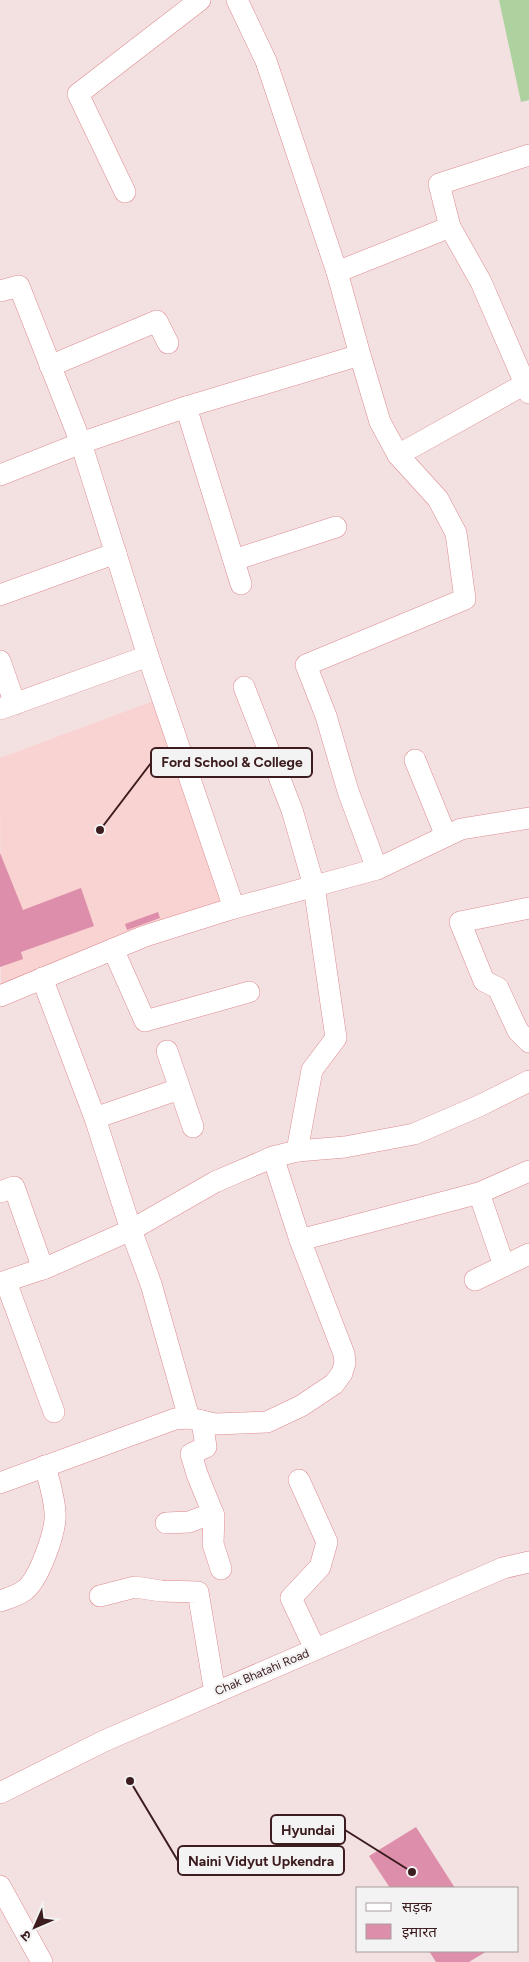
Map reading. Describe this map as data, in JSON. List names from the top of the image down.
{
  "streets": {
    "street": ["Chak Bhatahi Road"]
  },
  "places": ["Ford School & College", "Naini Vidyut Upkendra", "Hyundai"],
  "legend": ["सड़क", "इमारत"],
  "north": "bottom left"
}
